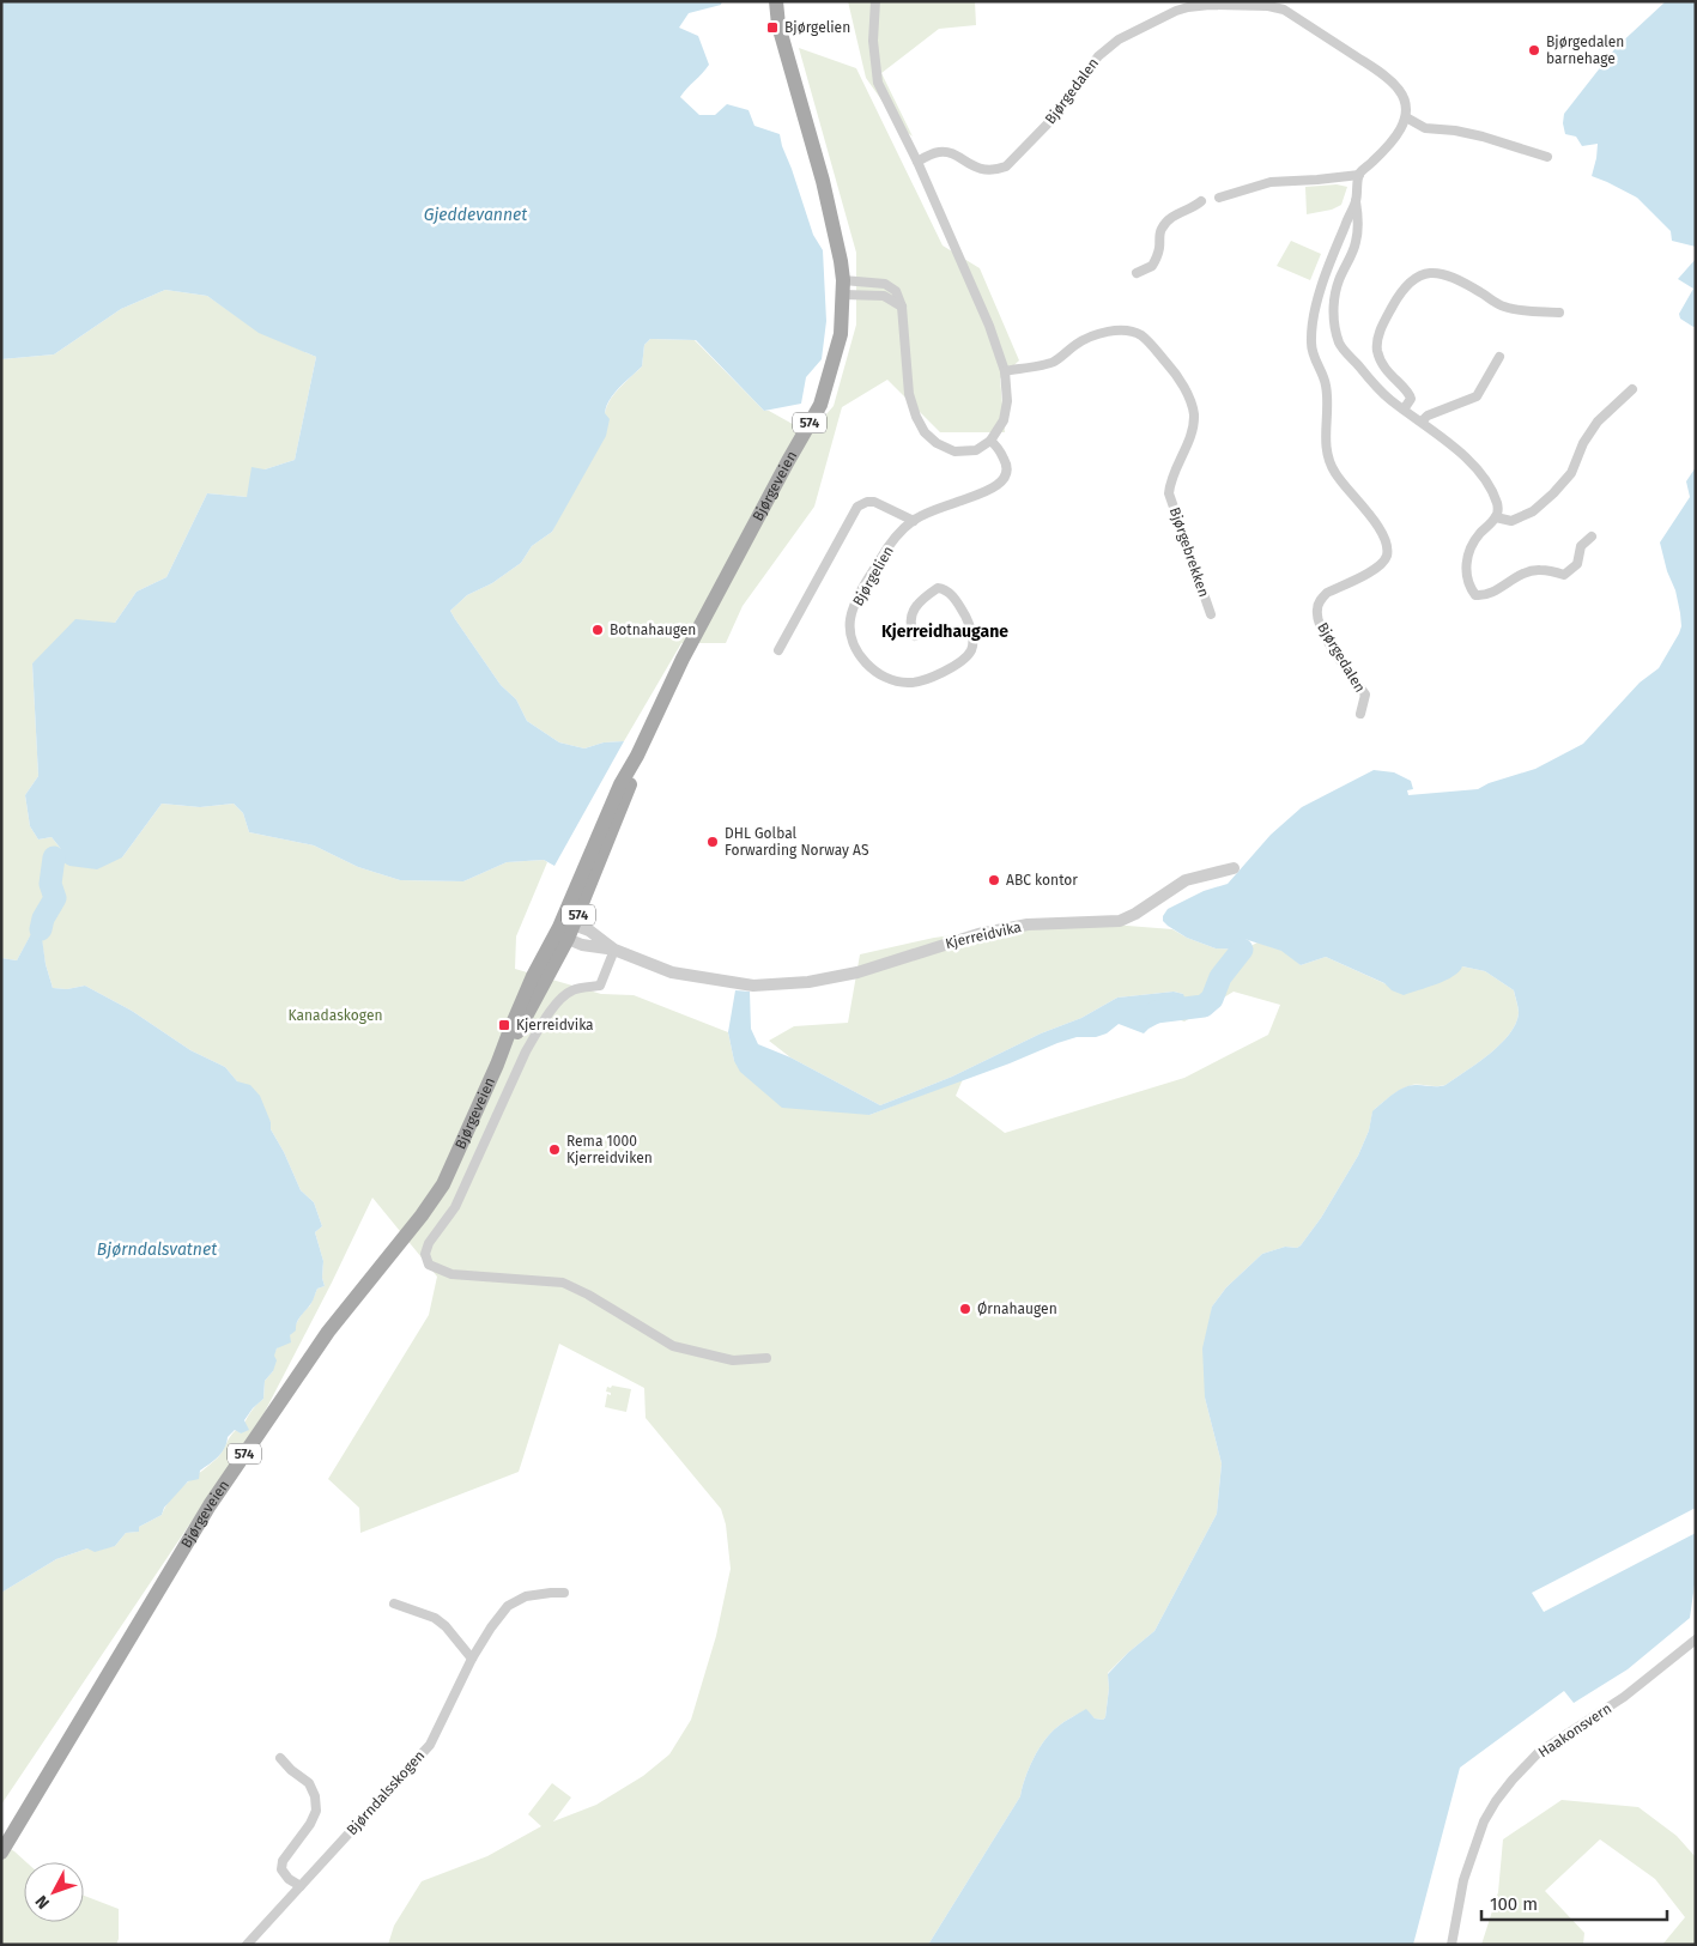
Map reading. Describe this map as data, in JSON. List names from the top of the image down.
{
  "streets": {
    "main road": ["574", "Bjørgeveien"],
    "street": [
      "Bjørgedalen",
      "Bjørgebrekken",
      "Bjørgelien",
      "Kjerreidvika",
      "Haakonsvern",
      "Bjørndalsskogen"
    ]
  },
  "crossings": [
    ["Bjørgeveien", "Kjerreidvika"]
  ],
  "districts": ["Kjerreidhaugane"],
  "water": ["Gjeddevannet", "Bjørndalsvatnet"],
  "parks": ["Kanadaskogen"],
  "places": {
    "transit": ["Bjørgelien", "Kjerreidvika"],
    "other": [
      "Bjørgedalen barnehage",
      "Botnahaugen",
      "DHL Golbal Forwarding Norway AS",
      "ABC kontor",
      "Rema 1000 Kjerreidviken",
      "Ørnahaugen"
    ]
  },
  "scale_bar": "100 m",
  "north": "bottom left"
}
